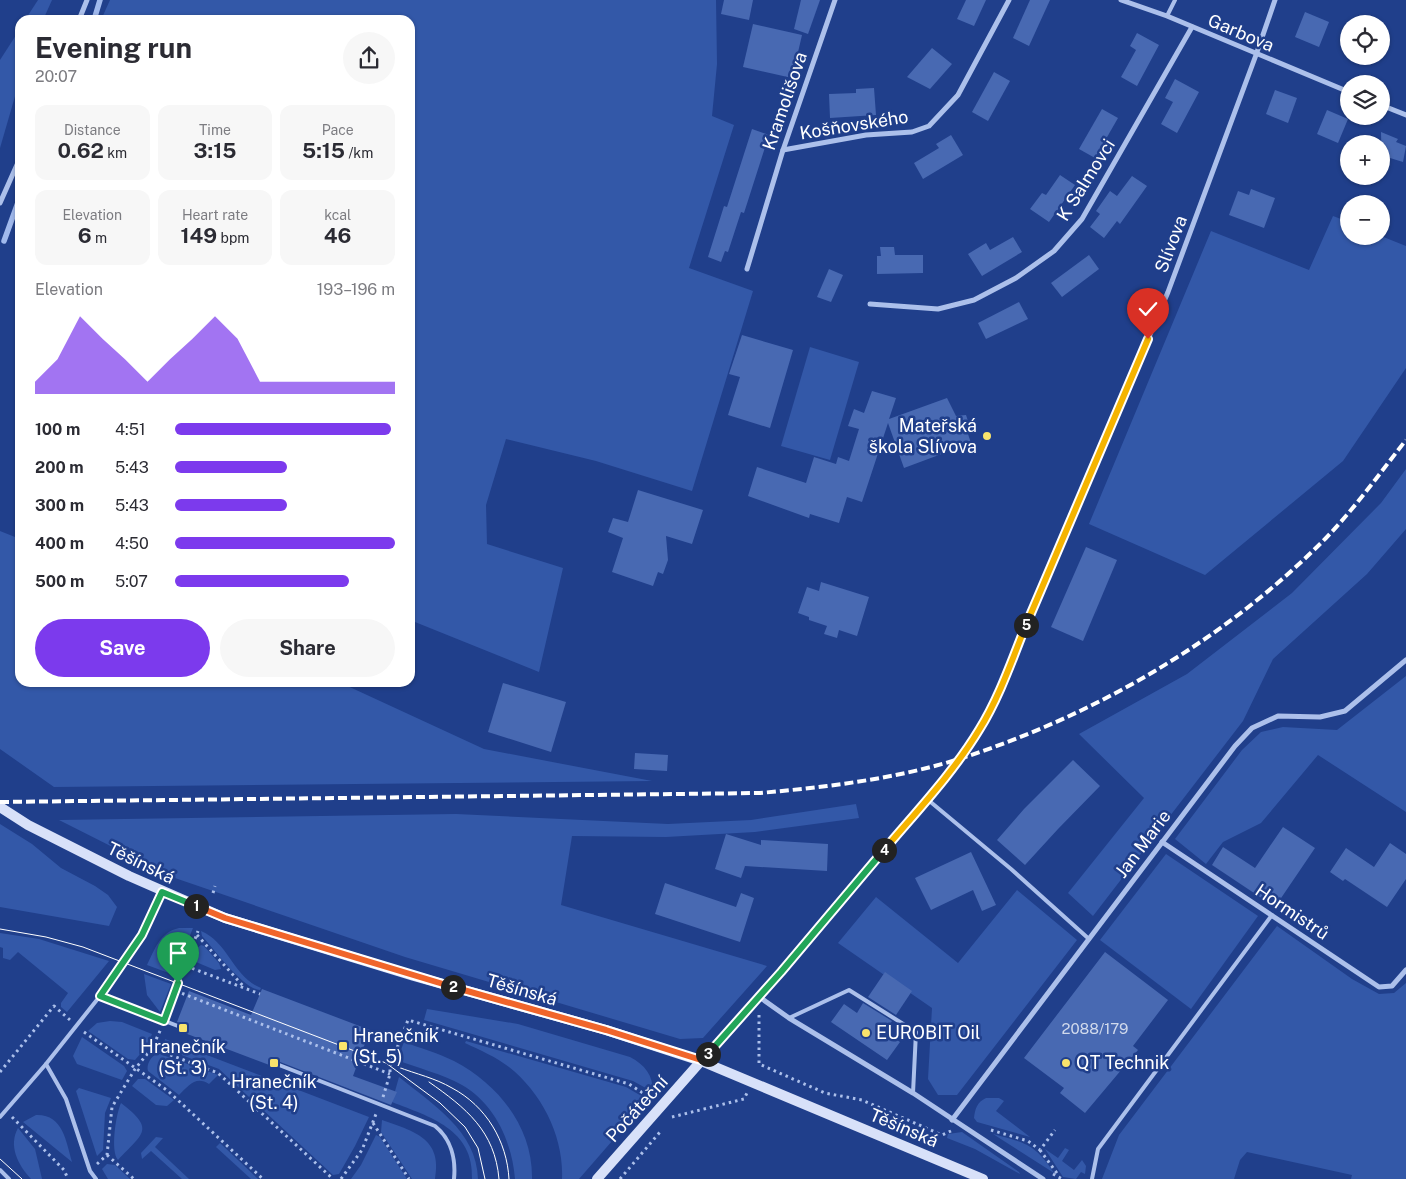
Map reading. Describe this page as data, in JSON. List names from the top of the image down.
{
  "streets": {
    "main road": ["Těšínská", "Počáteční"],
    "street": [
      "Garbova",
      "Kramolišova",
      "Košňovského",
      "K Salmovci",
      "Slívova",
      "Jan Marie",
      "Hormistrů"
    ]
  },
  "crossings": [
    ["Garbova", "K Salmovci"],
    ["Garbova", "Slívova"],
    ["Kramolišova", "Košňovského"],
    ["Slívova", "Těšínská"],
    ["Slívova", "Počáteční"],
    ["Jan Marie", "Hormistrů"],
    ["Těšínská", "Počáteční"]
  ],
  "places": {
    "other": ["Mateřská škola Slívova", "EUROBIT Oil", "QT Technik"],
    "transit": ["Hranečník (St. 3)", "Hranečník (St. 5)", "Hranečník (St. 4)"]
  },
  "house_numbers": ["2088/179"],
  "page": {
    "map_buttons": ["+", "−"],
    "heading": ["Evening run", "20:07"],
    "stats": [
      ["Distance", "0.62 km"],
      ["Time", "3:15"],
      ["Pace", "5:15 /km"],
      ["Elevation", "6 m"],
      ["Heart rate", "149 bpm"],
      ["kcal", "46"]
    ],
    "chart": ["Elevation", "193–196 m"],
    "list": [
      {
        "name": "100 m",
        "note": "4:51"
      },
      {
        "name": "200 m",
        "note": "5:43"
      },
      {
        "name": "300 m",
        "note": "5:43"
      },
      {
        "name": "400 m",
        "note": "4:50"
      },
      {
        "name": "500 m",
        "note": "5:07"
      }
    ],
    "buttons": ["Save", "Share"],
    "pins": [
      "5",
      "4",
      "1",
      "2",
      "3"
    ]
  }
}
